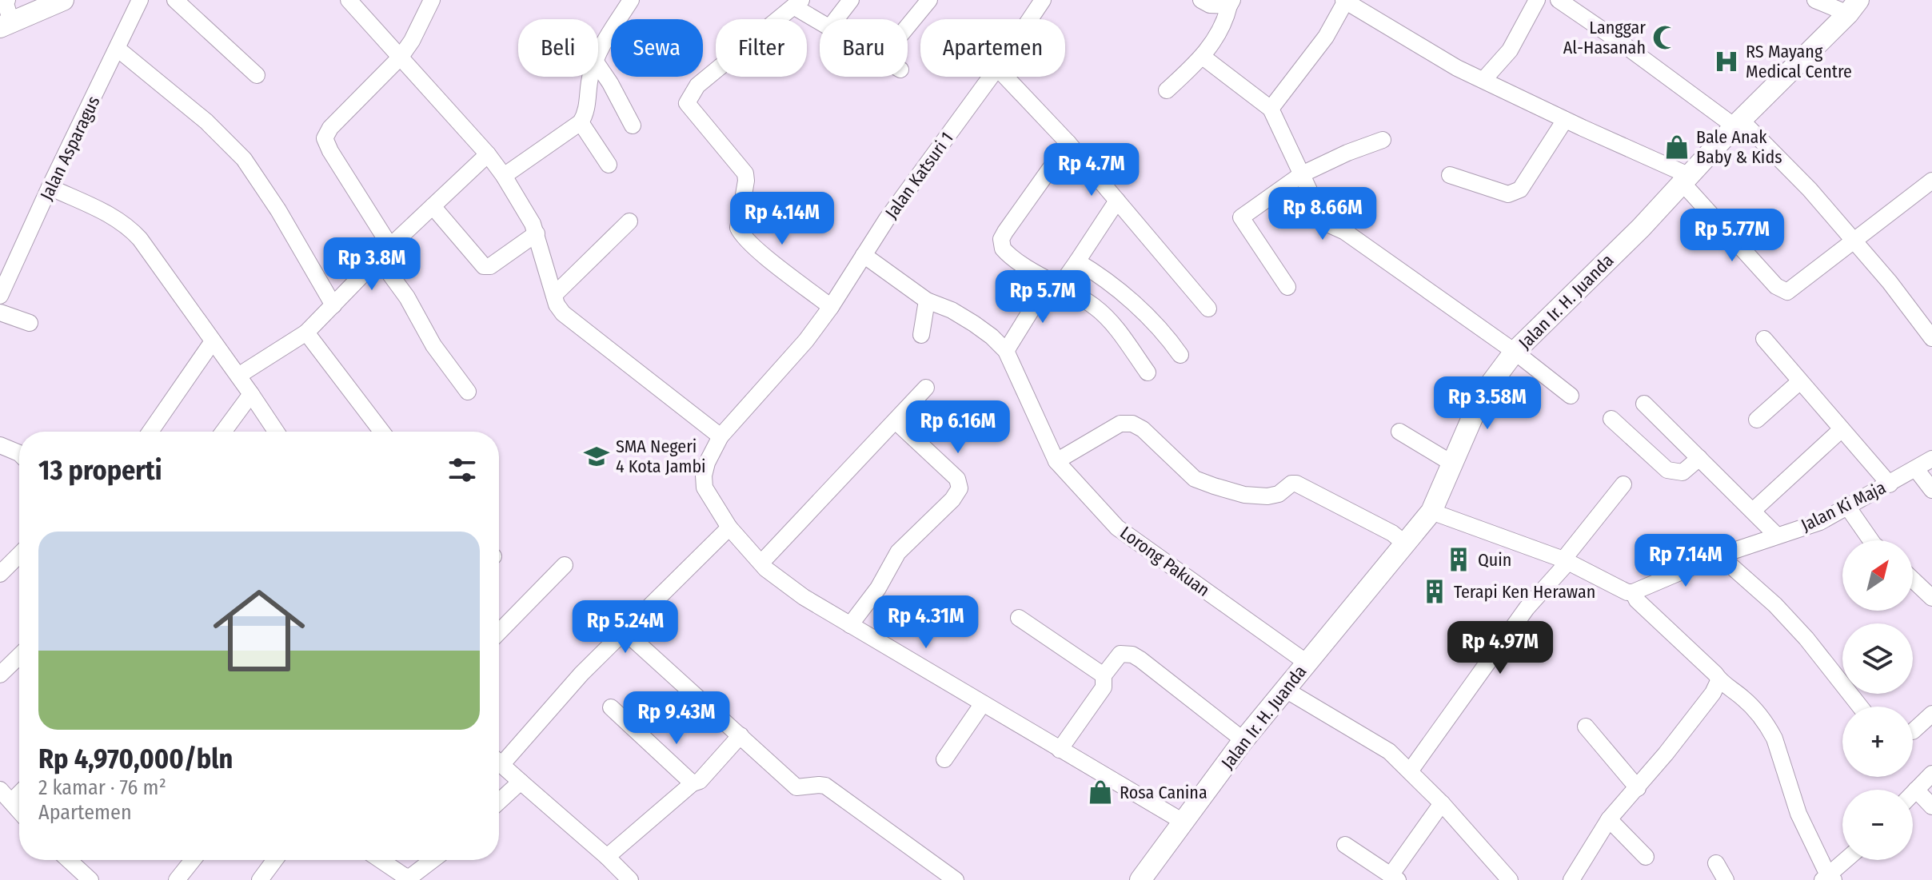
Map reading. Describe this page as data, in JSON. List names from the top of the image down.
{
  "streets": {
    "main road": ["Jalan Ir. H. Juanda"],
    "street": [
      "Jalan Asparagus",
      "Jalan Katsuri 1",
      "Jalan Ki Maja",
      "Lorong Pakuan"
    ]
  },
  "crossings": [
    ["Jalan Katsuri 1", "Lorong Pakuan"],
    ["Jalan Ir. H. Juanda", "Lorong Pakuan"]
  ],
  "places": {
    "mosque": ["Langgar Al-Hasanah"],
    "hospital": ["RS Mayang Medical Centre"],
    "shop": ["Bale Anak Baby & Kids", "Rosa Canina"],
    "school or university": ["SMA Negeri 4 Kota Jambi"],
    "building": ["Quin", "Terapi Ken Herawan"]
  },
  "north": "top right",
  "page": {
    "chip": [
      "Beli",
      "Sewa",
      "Filter",
      "Baru",
      "Apartemen"
    ],
    "price": [
      "Rp 4.7M",
      "Rp 8.66M",
      "Rp 4.14M",
      "Rp 5.77M",
      "Rp 3.8M",
      "Rp 5.7M",
      "Rp 3.58M",
      "Rp 6.16M",
      "Rp 7.14M",
      "Rp 4.31M",
      "Rp 5.24M",
      "Rp 4.97M",
      "Rp 9.43M"
    ],
    "heading": "13 properti",
    "list": [
      {
        "name": "Rp 4,970,000/bln",
        "note": "2 kamar · 76 m² · Apartemen"
      }
    ],
    "map_buttons": ["+", "−"]
  }
}
